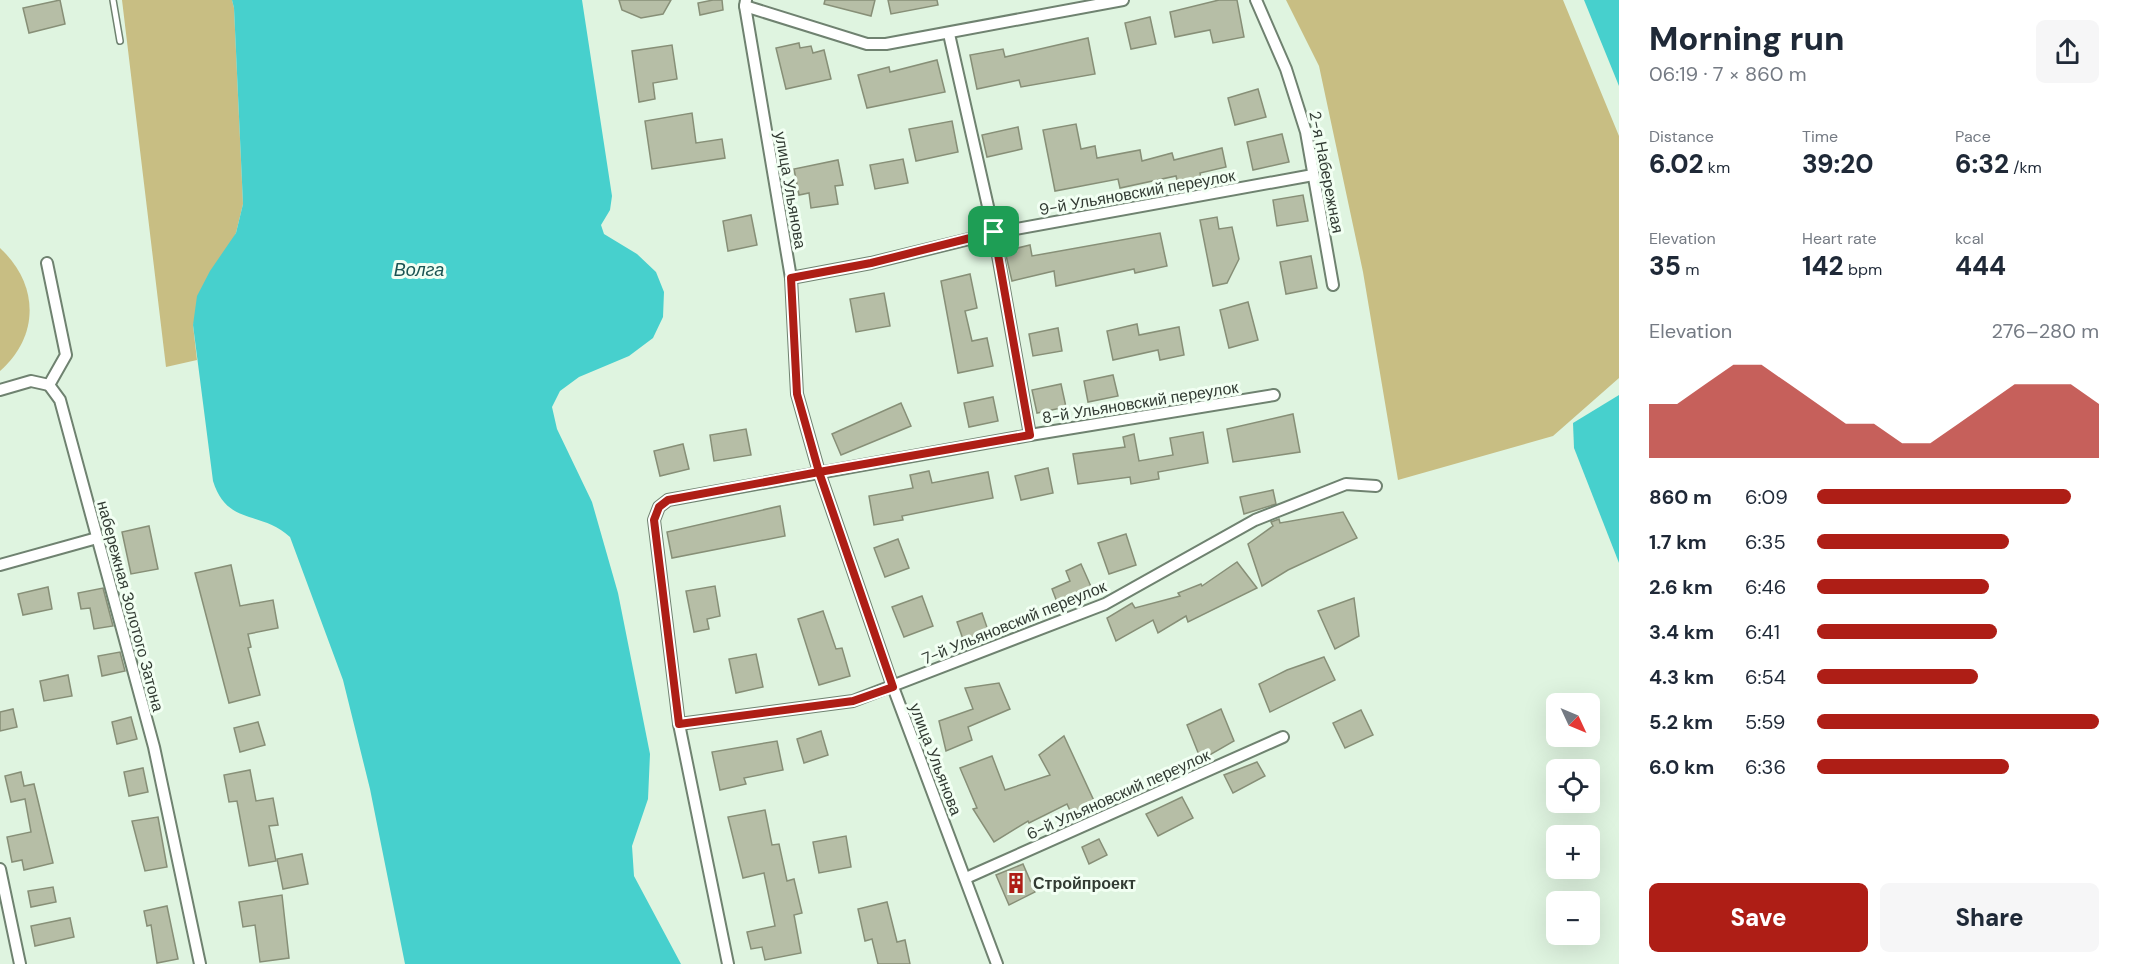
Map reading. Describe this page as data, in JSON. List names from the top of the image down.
{
  "streets": {
    "street": [
      "2-я Набережная",
      "улица Ульянова",
      "9-й Ульяновский переулок",
      "8-й Ульяновский переулок",
      "набережная Золотого Затона",
      "7-й Ульяновский переулок",
      "6-й Ульяновский переулок"
    ]
  },
  "crossings": [
    ["2-я Набережная", "9-й Ульяновский переулок"],
    ["улица Ульянова", "9-й Ульяновский переулок"],
    ["улица Ульянова", "8-й Ульяновский переулок"],
    ["улица Ульянова", "7-й Ульяновский переулок"],
    ["улица Ульянова", "6-й Ульяновский переулок"],
    ["8-й Ульяновский переулок", "7-й Ульяновский переулок"]
  ],
  "water": ["Волга"],
  "places": {
    "building": ["Стройпроект"]
  },
  "north": "bottom right",
  "page": {
    "heading": ["Morning run", "06:19 · 7 × 860 m"],
    "stats": [
      ["Distance", "6.02 km"],
      ["Time", "39:20"],
      ["Pace", "6:32 /km"],
      ["Elevation", "35 m"],
      ["Heart rate", "142 bpm"],
      ["kcal", "444"]
    ],
    "chart": ["Elevation", "276–280 m"],
    "list": [
      {
        "name": "860 m",
        "note": "6:09"
      },
      {
        "name": "1.7 km",
        "note": "6:35"
      },
      {
        "name": "2.6 km",
        "note": "6:46"
      },
      {
        "name": "3.4 km",
        "note": "6:41"
      },
      {
        "name": "4.3 km",
        "note": "6:54"
      },
      {
        "name": "5.2 km",
        "note": "5:59"
      },
      {
        "name": "6.0 km",
        "note": "6:36"
      }
    ],
    "map_buttons": ["+", "−"],
    "buttons": ["Save", "Share"]
  }
}
